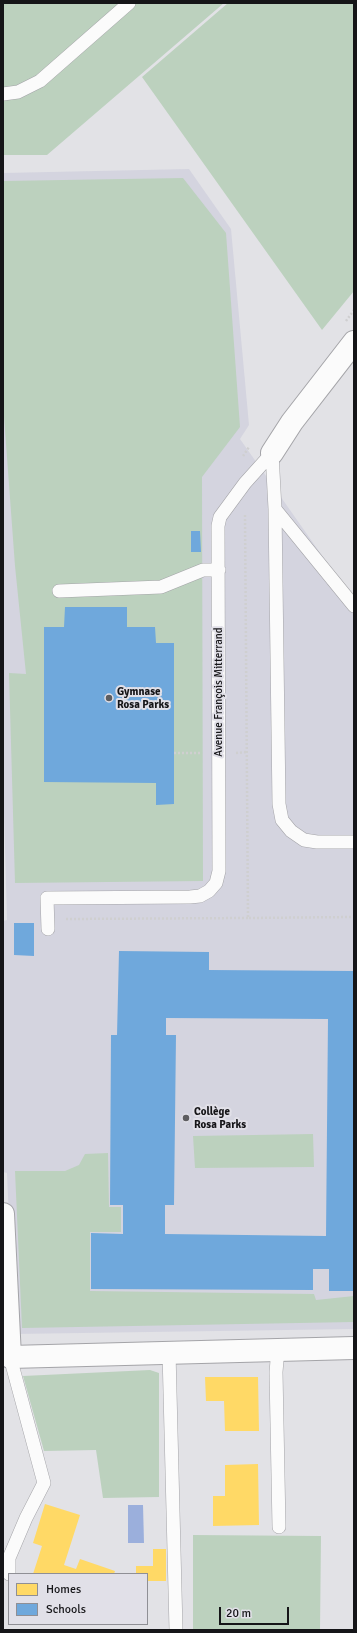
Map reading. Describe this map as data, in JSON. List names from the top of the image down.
{
  "streets": {
    "street": ["Avenue François Mitterrand"]
  },
  "places": ["Gymnase Rosa Parks", "Collège Rosa Parks"],
  "legend": ["Homes", "Schools"],
  "scale_bar": "20 m"
}
